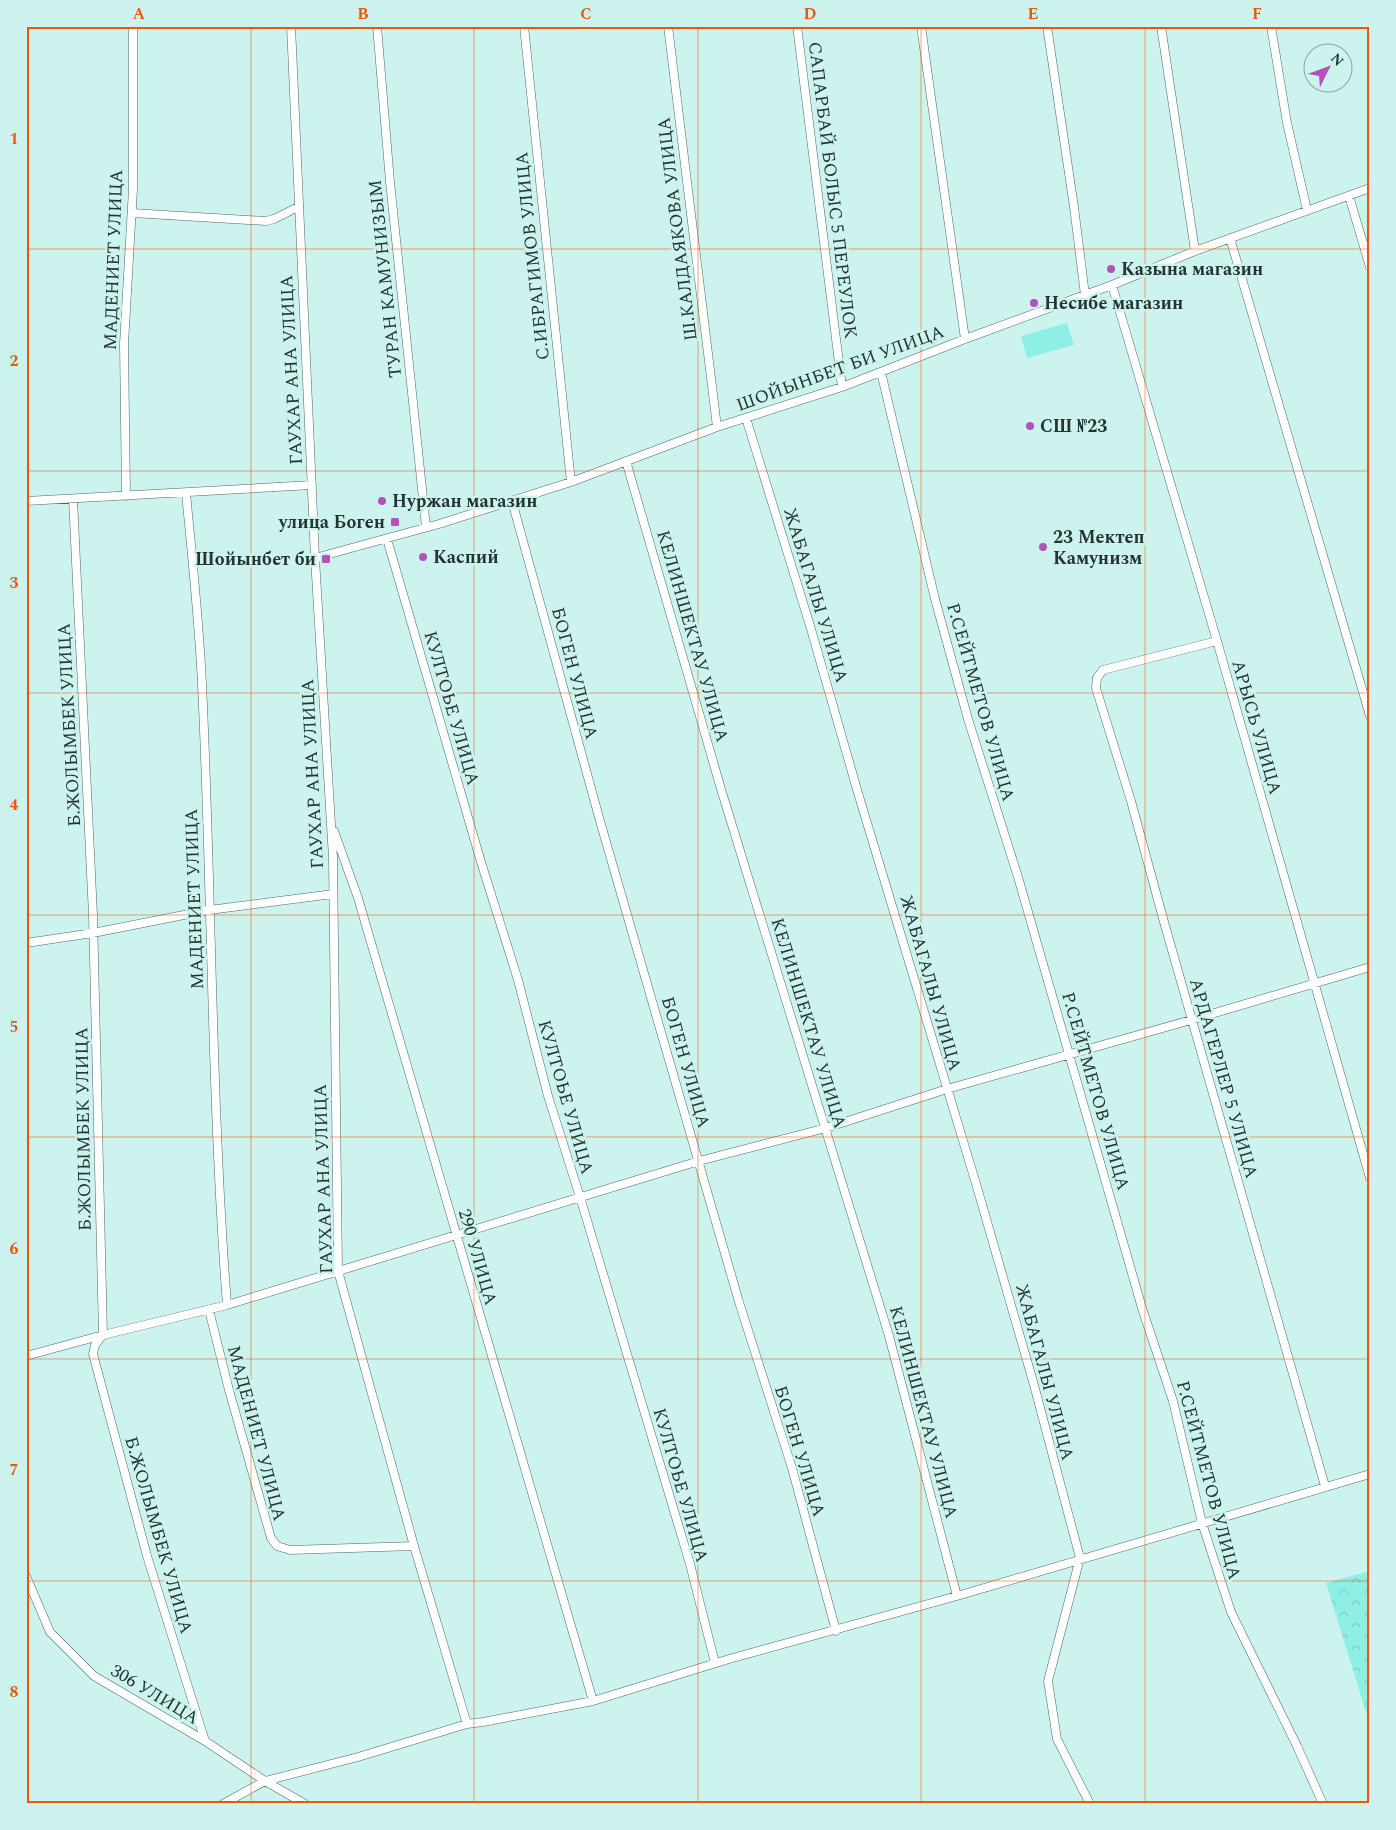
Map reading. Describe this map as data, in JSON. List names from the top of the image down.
{
  "streets": {
    "street": [
      "САПАРБАЙ БОЛЫС 5 ПЕРЕУЛОК",
      "Ш.КАЛДАЯКОВА УЛИЦА",
      "С.ИБРАГИМОВ УЛИЦА",
      "МАДЕНИЕТ УЛИЦА",
      "ТУРАН КАМУНИЗЫМ",
      "ШОЙЫНБЕТ БИ УЛИЦА",
      "ГАУХАР АНА УЛИЦА",
      "ЖАБАГАЛЫ УЛИЦА",
      "КЕЛИНШЕКТАУ УЛИЦА",
      "БОГЕН УЛИЦА",
      "Р.СЕЙТМЕТОВ УЛИЦА",
      "КУЛТОЬЕ УЛИЦА",
      "Б.ЖОЛЫМБЕК УЛИЦА",
      "АРЫСЬ УЛИЦА",
      "АРДАГЕРЛЕР 5 УЛИЦА",
      "290 УЛИЦА",
      "306 УЛИЦА"
    ]
  },
  "crossings": [
    ["САПАРБАЙ БОЛЫС 5 ПЕРЕУЛОК", "ШОЙЫНБЕТ БИ УЛИЦА"],
    ["Ш.КАЛДАЯКОВА УЛИЦА", "ШОЙЫНБЕТ БИ УЛИЦА"],
    ["С.ИБРАГИМОВ УЛИЦА", "ШОЙЫНБЕТ БИ УЛИЦА"],
    ["МАДЕНИЕТ УЛИЦА", "ГАУХАР АНА УЛИЦА"],
    ["ТУРАН КАМУНИЗЫМ", "ШОЙЫНБЕТ БИ УЛИЦА"],
    ["ШОЙЫНБЕТ БИ УЛИЦА", "ГАУХАР АНА УЛИЦА"],
    ["ШОЙЫНБЕТ БИ УЛИЦА", "ЖАБАГАЛЫ УЛИЦА"],
    ["ШОЙЫНБЕТ БИ УЛИЦА", "КЕЛИНШЕКТАУ УЛИЦА"],
    ["ШОЙЫНБЕТ БИ УЛИЦА", "БОГЕН УЛИЦА"],
    ["ШОЙЫНБЕТ БИ УЛИЦА", "Р.СЕЙТМЕТОВ УЛИЦА"],
    ["ШОЙЫНБЕТ БИ УЛИЦА", "КУЛТОЬЕ УЛИЦА"],
    ["ШОЙЫНБЕТ БИ УЛИЦА", "АРЫСЬ УЛИЦА"],
    ["ГАУХАР АНА УЛИЦА", "290 УЛИЦА"],
    ["Б.ЖОЛЫМБЕК УЛИЦА", "306 УЛИЦА"],
    ["АРЫСЬ УЛИЦА", "АРДАГЕРЛЕР 5 УЛИЦА"]
  ],
  "places": {
    "other": [
      "Казына магазин",
      "Несибе магазин",
      "СШ №23",
      "Нуржан магазин",
      "23 Мектеп Камунизм",
      "Каспий"
    ],
    "transit": ["улица Боген", "Шойынбет би"]
  },
  "north": "top right",
  "grid": {
    "columns": [
      "A",
      "B",
      "C",
      "D",
      "E",
      "F"
    ],
    "rows": [
      "1",
      "2",
      "3",
      "4",
      "5",
      "6",
      "7",
      "8"
    ]
  }
}
